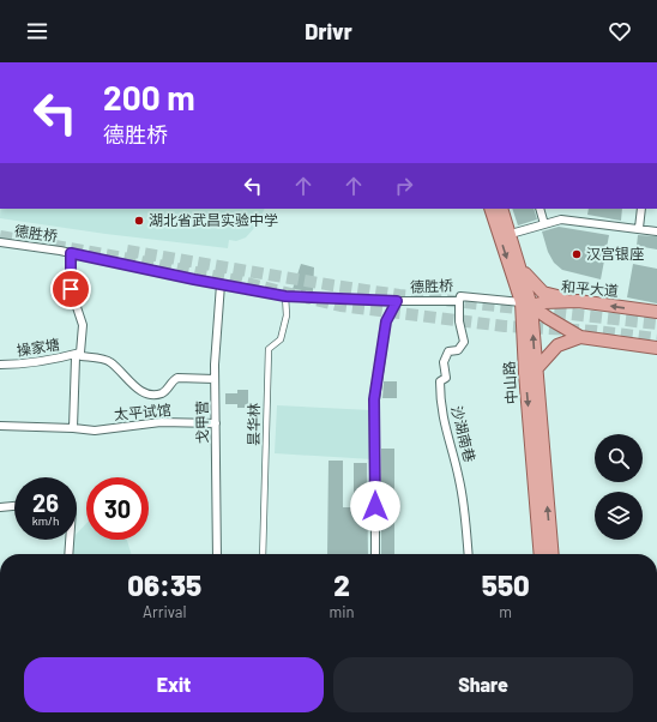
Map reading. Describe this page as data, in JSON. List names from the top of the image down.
{
  "streets": {
    "main road": ["和平大道", "中山路"],
    "street": [
      "德胜桥",
      "操家塘",
      "太平试馆",
      "戈甲营",
      "昙华林",
      "沙湖南巷"
    ]
  },
  "crossings": [
    ["德胜桥", "和平大道"],
    ["德胜桥", "中山路"],
    ["德胜桥", "戈甲营"],
    ["德胜桥", "昙华林"],
    ["德胜桥", "沙湖南巷"],
    ["和平大道", "中山路"],
    ["太平试馆", "戈甲营"]
  ],
  "places": ["湖北省武昌实验中学", "汉宫银座"],
  "page": {
    "header": "Drivr",
    "turn": ["200 m", "德胜桥"],
    "speed": "26 km/h",
    "limit": "30",
    "eta": [
      "06:35",
      "Arrival",
      "2",
      "min",
      "550",
      "m"
    ],
    "buttons": ["Exit", "Share"]
  }
}
